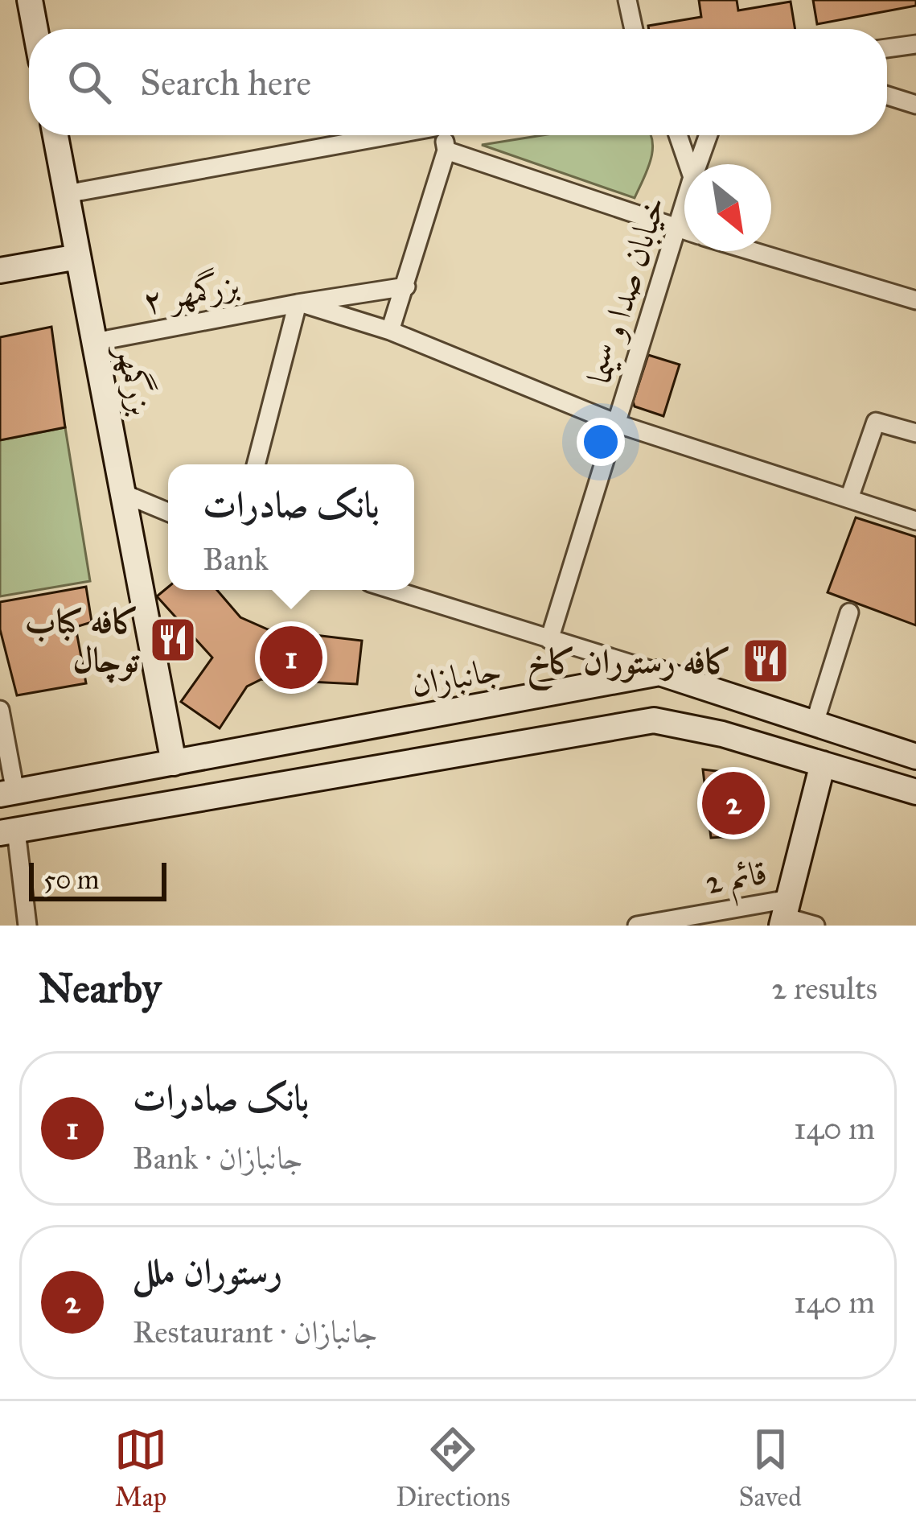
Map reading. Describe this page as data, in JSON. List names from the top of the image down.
{
  "streets": {
    "main road": ["بزرگمهر", "جانبازان"],
    "street": ["خیابان صدا و سیما", "بزرگمهر ۲", "قائم 2"]
  },
  "crossings": [
    ["بزرگمهر ۲", "بزرگمهر"],
    ["بزرگمهر", "جانبازان"]
  ],
  "places": {
    "restaurant": ["کافه کباب توچال", "کافه رستوران کاخ"]
  },
  "scale_bar": "50 m",
  "north": "bottom right",
  "page": {
    "search": "Search here",
    "popup": ["بانک صادرات", "Bank"],
    "pins": ["1", "2"],
    "scale": "50 m",
    "heading": ["Nearby", "2 results"],
    "list": [
      {
        "mark": "1",
        "name": "بانک صادرات",
        "note": "Bank · جانبازان",
        "value": "140 m"
      },
      {
        "mark": "2",
        "name": "رستوران ملل",
        "note": "Restaurant · جانبازان",
        "value": "140 m"
      }
    ],
    "nav": ["Map", "Directions", "Saved"]
  }
}
